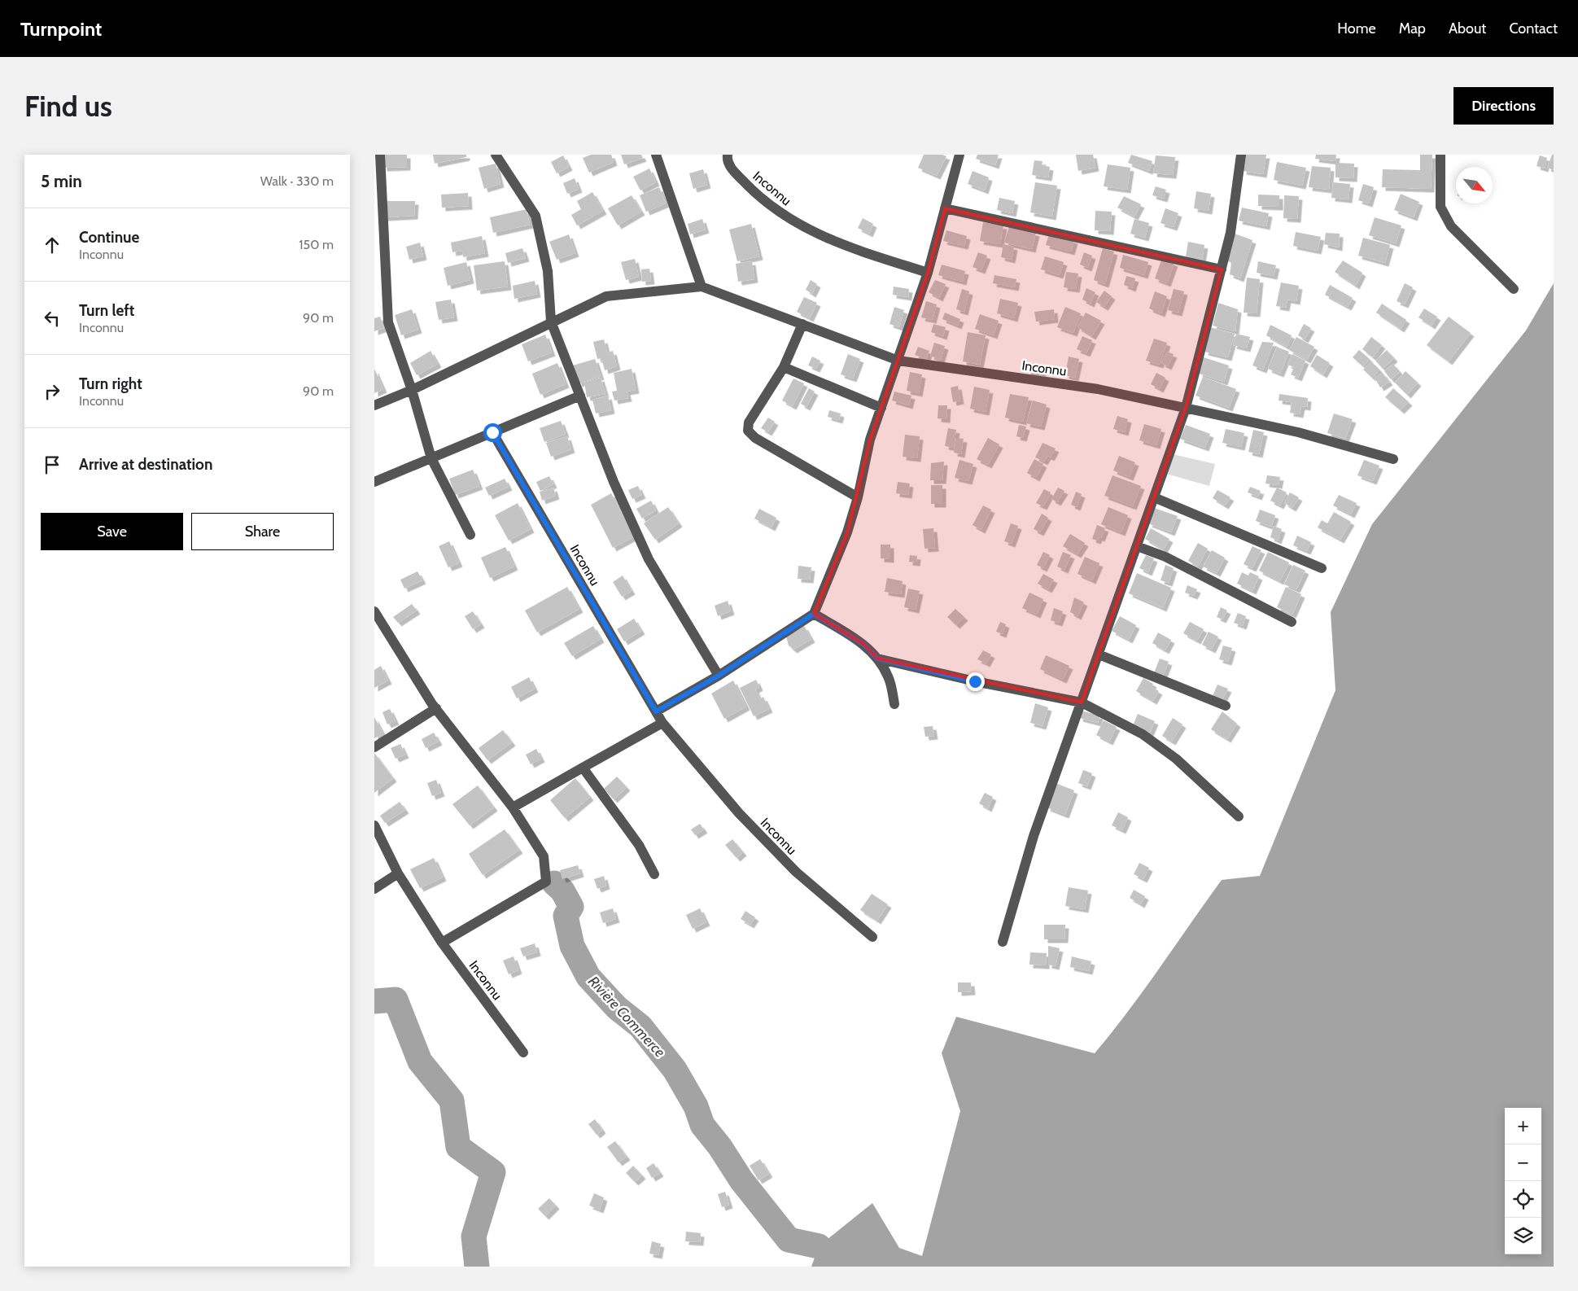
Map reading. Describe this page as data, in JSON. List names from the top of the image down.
{
  "streets": {
    "street": ["Inconnu"]
  },
  "water": ["Rivière Commerce"],
  "north": "bottom right",
  "page": {
    "header": "Turnpoint",
    "nav": [
      "Home",
      "Map",
      "About",
      "Contact"
    ],
    "buttons": [
      "Directions",
      ["Save", "Share"]
    ],
    "title": "Find us",
    "heading": ["5 min", "Walk · 330 m"],
    "list": [
      ["Continue", "Inconnu", "150 m"],
      ["Turn left", "Inconnu", "90 m"],
      ["Turn right", "Inconnu", "90 m"],
      "Arrive at destination"
    ],
    "map_buttons": ["+", "−"]
  }
}
